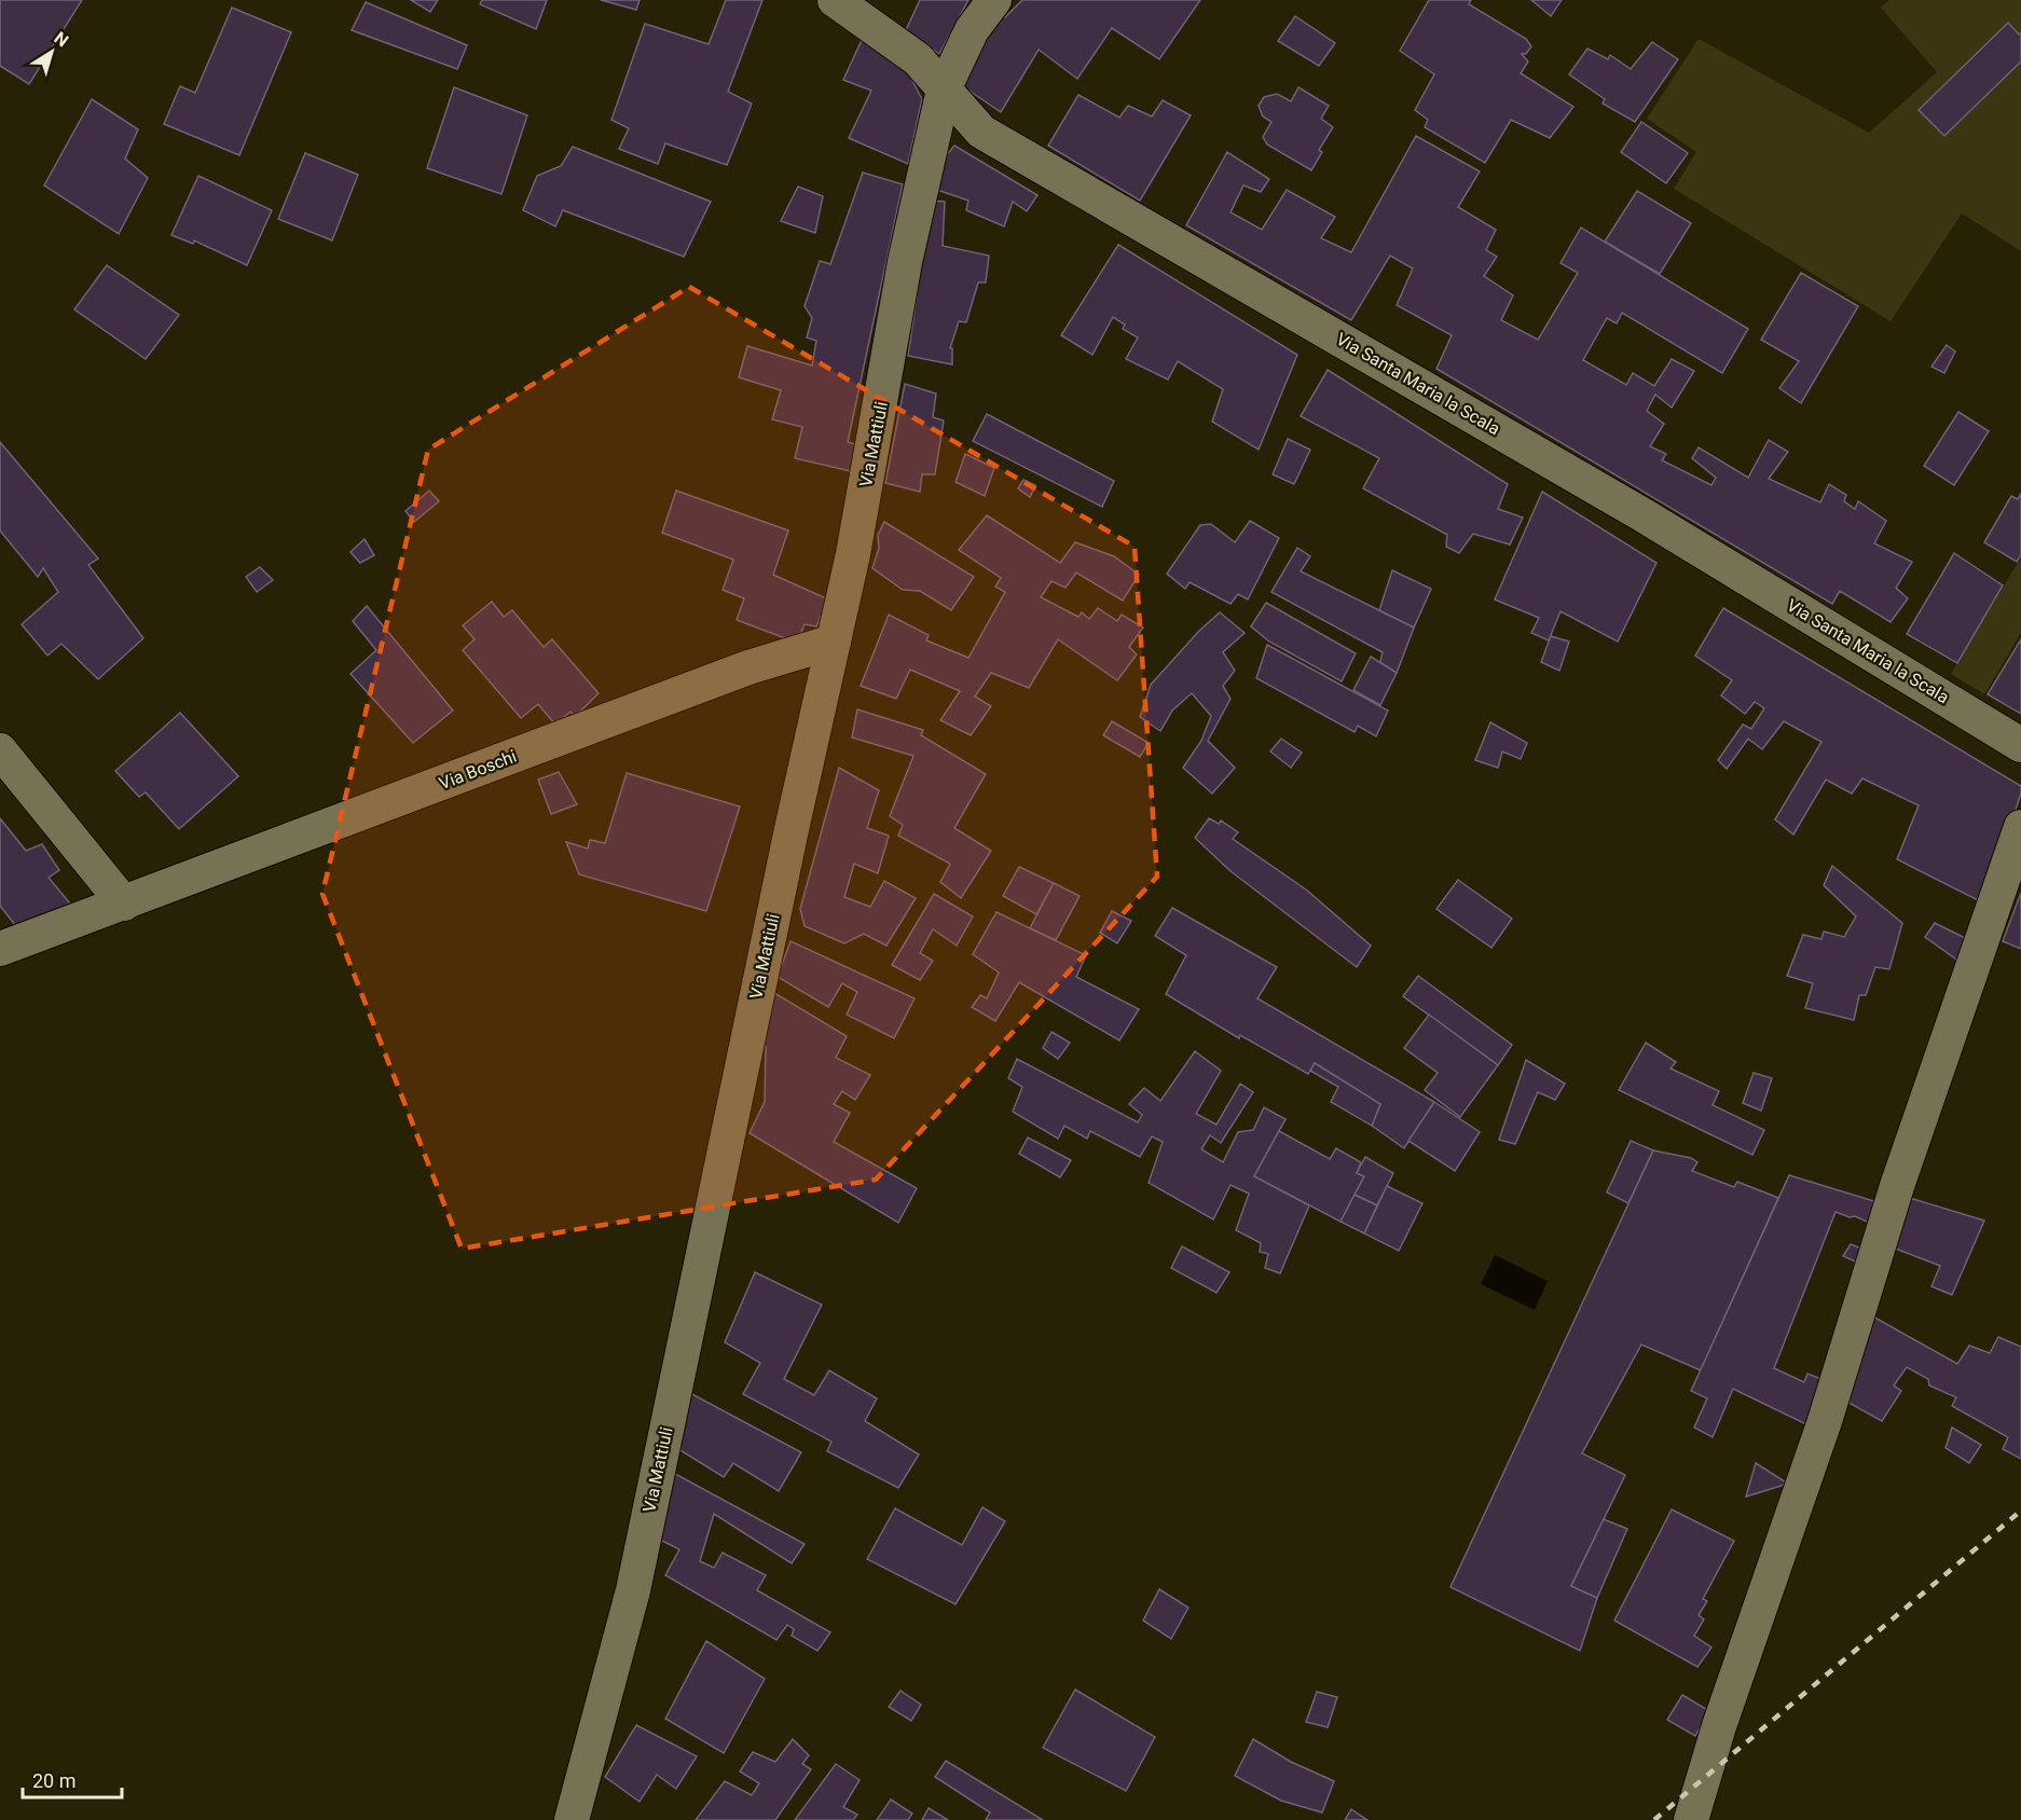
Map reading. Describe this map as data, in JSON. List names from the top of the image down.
{
  "streets": {
    "street": ["Via Santa Maria la Scala", "Via Mattiuli", "Via Boschi"]
  },
  "crossings": [
    ["Via Santa Maria la Scala", "Via Mattiuli"],
    ["Via Mattiuli", "Via Boschi"]
  ],
  "scale_bar": "20 m",
  "north": "top right"
}
